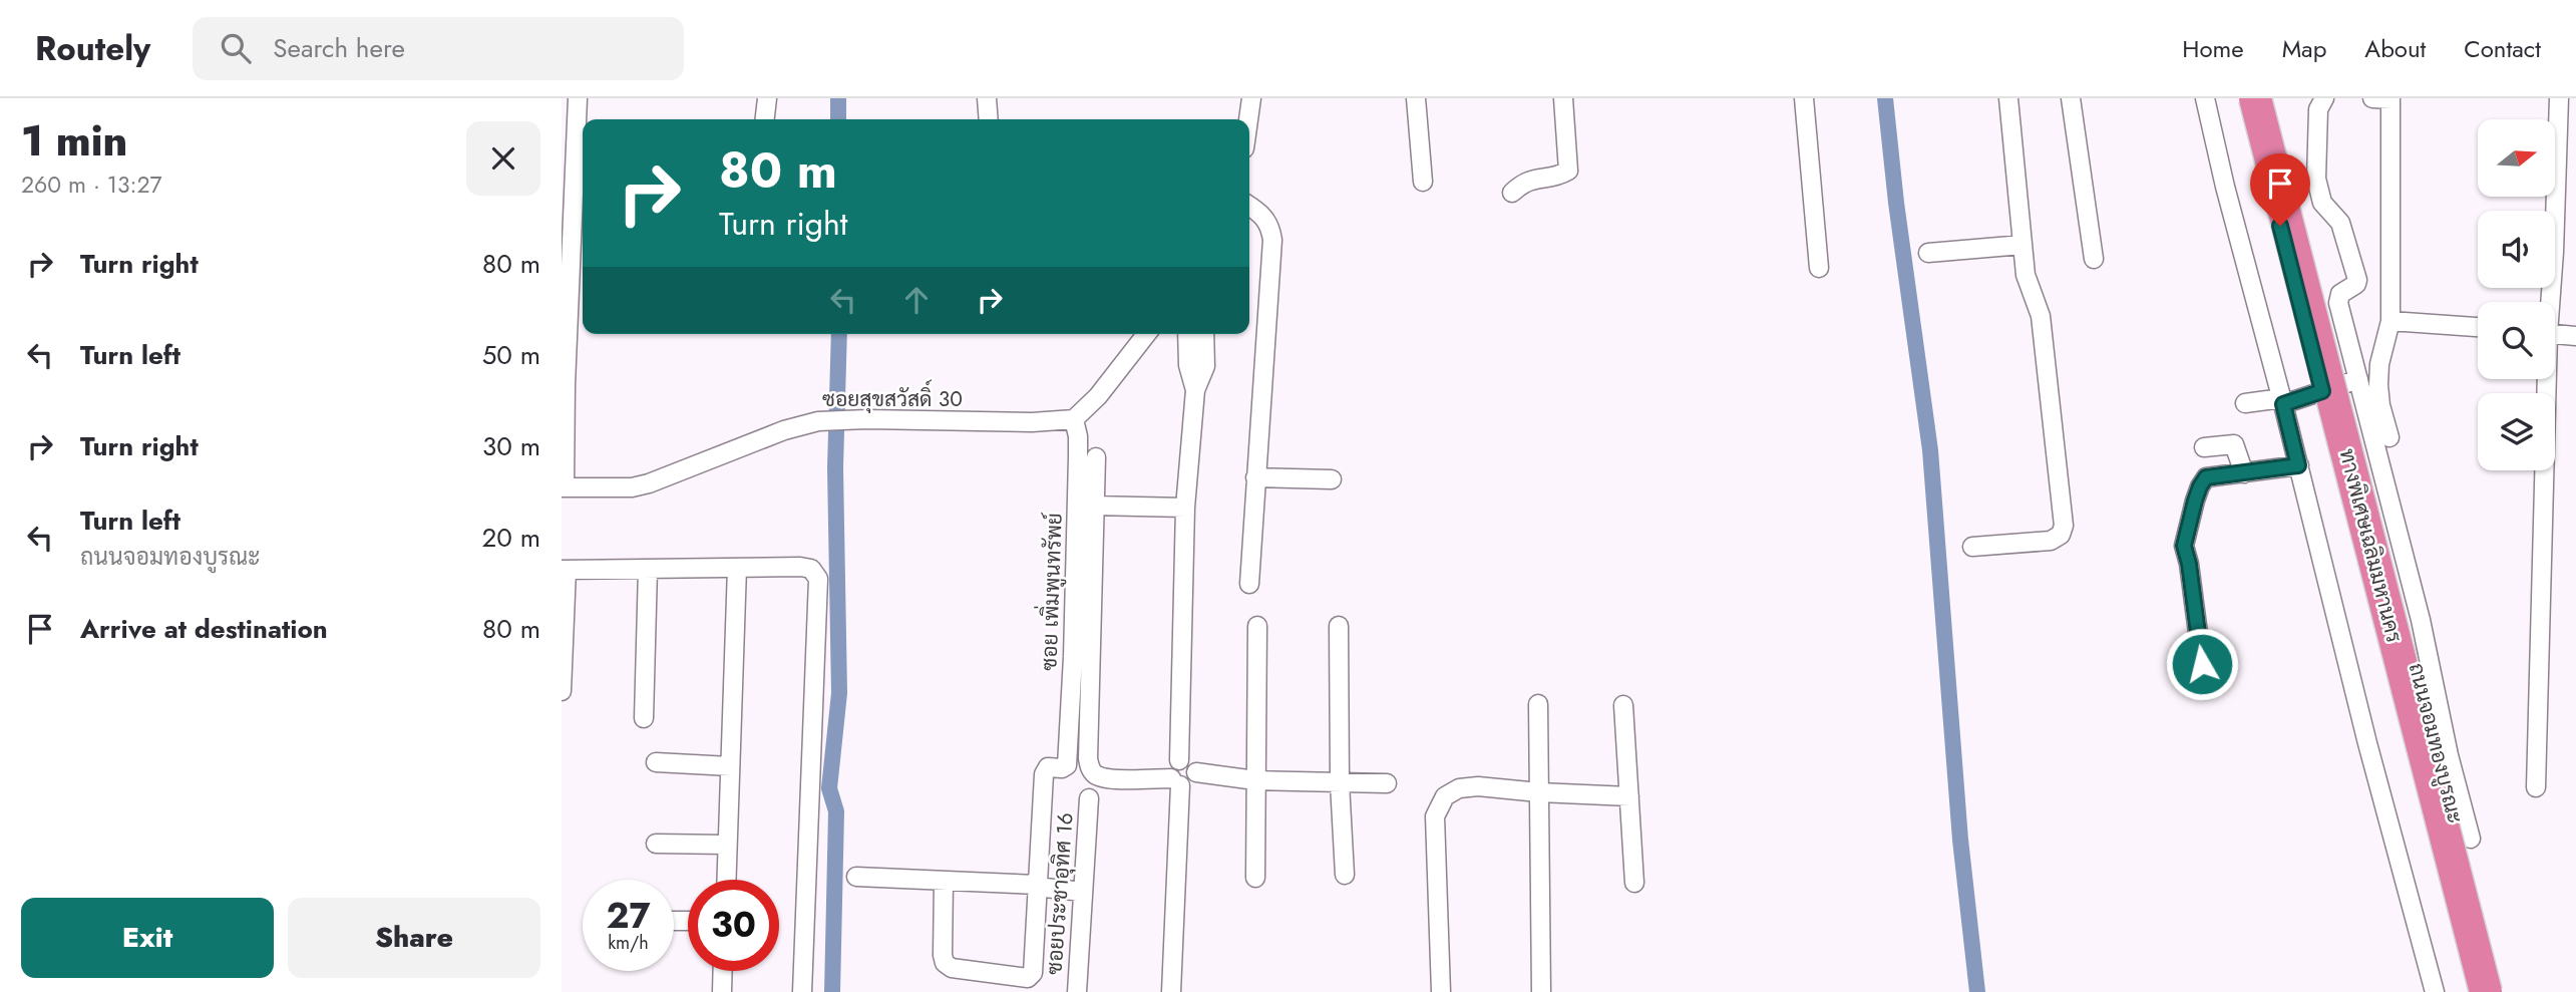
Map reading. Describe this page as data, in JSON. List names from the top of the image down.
{
  "streets": {
    "highway": ["ทางพิเศษเฉลิมมหานคร"],
    "street": [
      "ซอยสุขสวัสดิ์ 30",
      "ซอย เพิ่มพูนทรัพย์",
      "ถนนจอมทองบูรณะ",
      "ซอยประชาอุทิศ 16"
    ]
  },
  "crossings": [
    ["ซอยสุขสวัสดิ์ 30", "ซอย เพิ่มพูนทรัพย์"]
  ],
  "north": "right",
  "page": {
    "header": "Routely",
    "search": "Search here",
    "nav": [
      "Home",
      "Map",
      "About",
      "Contact"
    ],
    "heading": ["1 min", "260 m · 13:27"],
    "turn": ["80 m", "Turn right"],
    "list": [
      {
        "name": "Turn right",
        "value": "80 m"
      },
      {
        "name": "Turn left",
        "value": "50 m"
      },
      {
        "name": "Turn right",
        "value": "30 m"
      },
      {
        "name": "Turn left",
        "note": "ถนนจอมทองบูรณะ",
        "value": "20 m"
      },
      {
        "name": "Arrive at destination",
        "value": "80 m"
      }
    ],
    "speed": "27 km/h",
    "limit": "30",
    "buttons": ["Exit", "Share"]
  }
}
